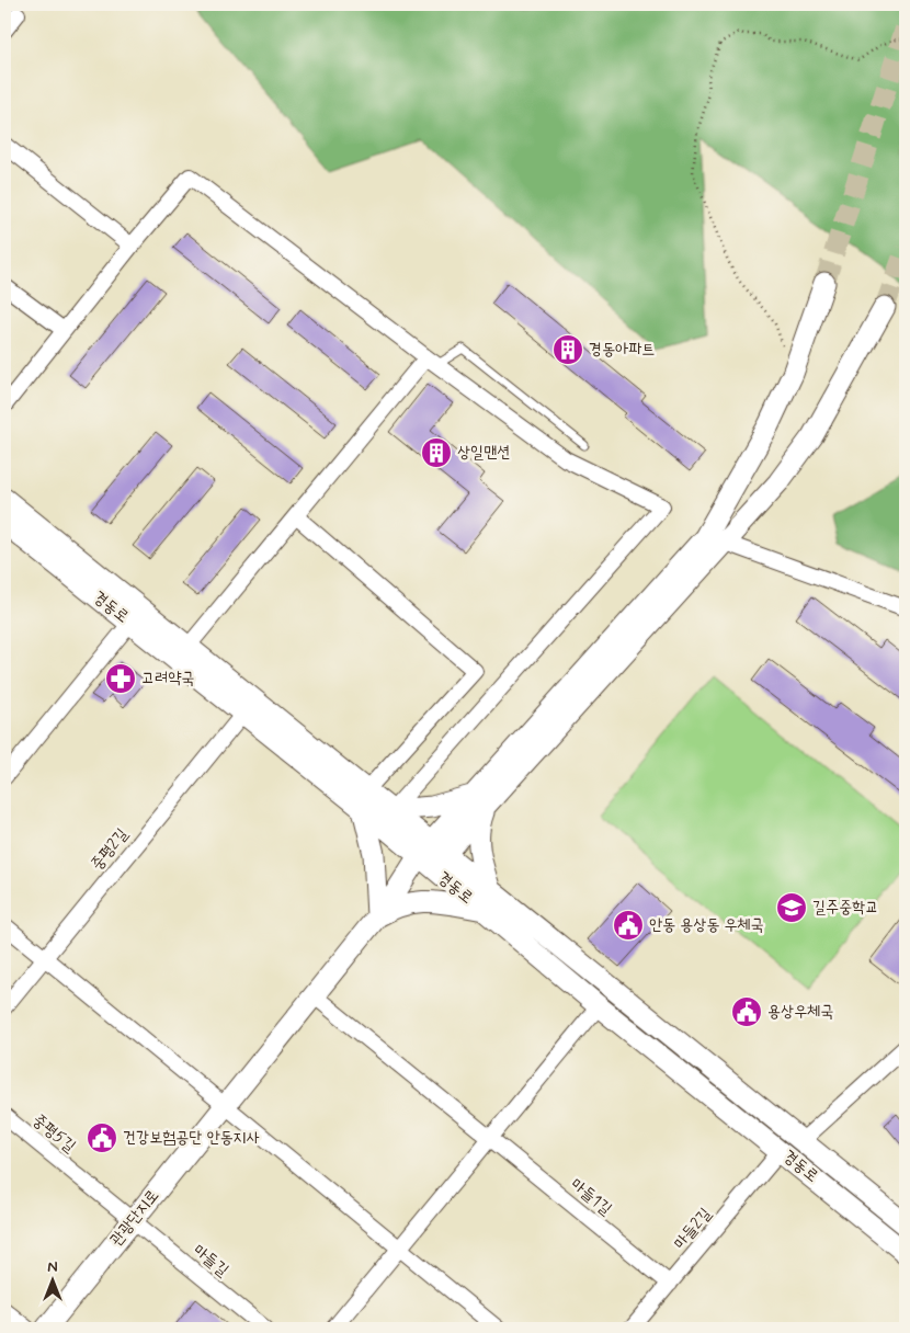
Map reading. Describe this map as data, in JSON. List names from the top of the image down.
{
  "streets": {
    "street": [
      "경동로",
      "중평2길",
      "중평5길",
      "마들1길",
      "관광단지로",
      "마들2길",
      "마들길"
    ]
  },
  "crossings": [
    ["경동로", "중평2길"],
    ["경동로", "관광단지로"],
    ["경동로", "마들2길"],
    ["중평5길", "관광단지로"],
    ["중평5길", "마들길"],
    ["마들1길", "관광단지로"],
    ["마들1길", "마들2길"],
    ["관광단지로", "마들길"]
  ],
  "places": {
    "building": ["경동아파트", "상일맨션"],
    "pharmacy": ["고려약국"],
    "school or university": ["길주중학교"],
    "public building": ["안동 용상동 우체국", "용상우체국", "건강보험공단 안동지사"]
  },
  "north": "top"
}
